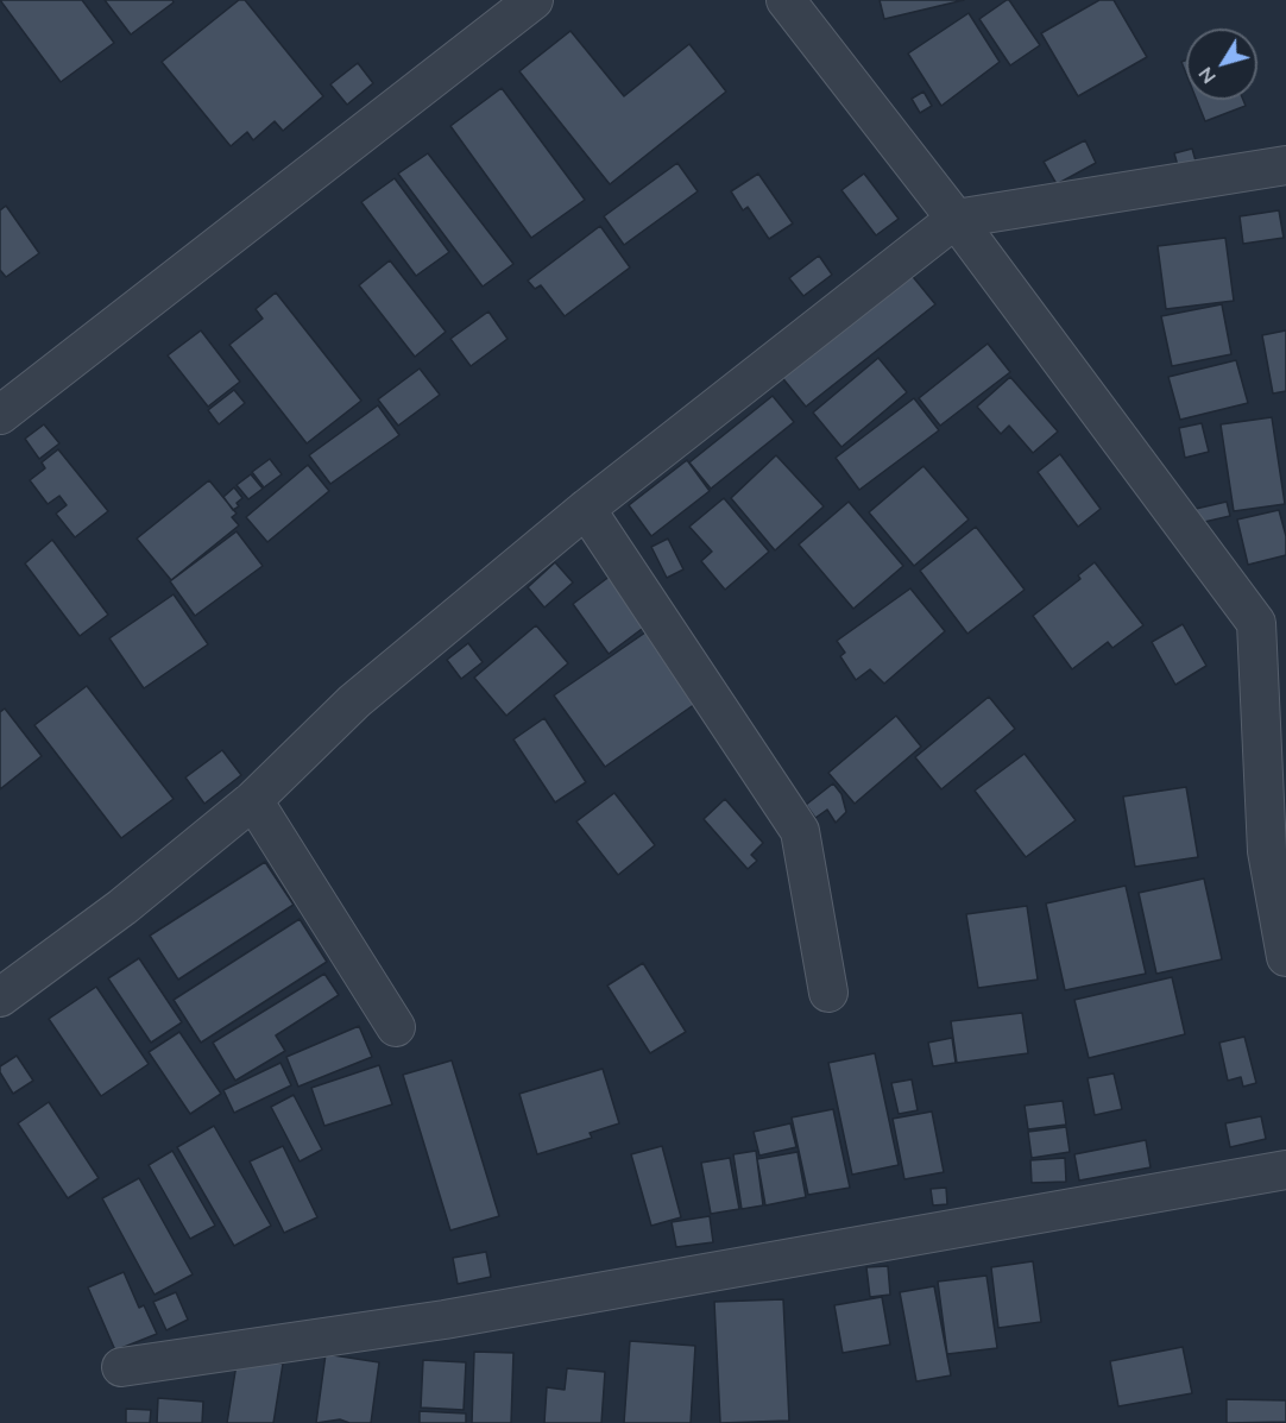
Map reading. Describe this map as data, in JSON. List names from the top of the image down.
{
  "north": "bottom left"
}
